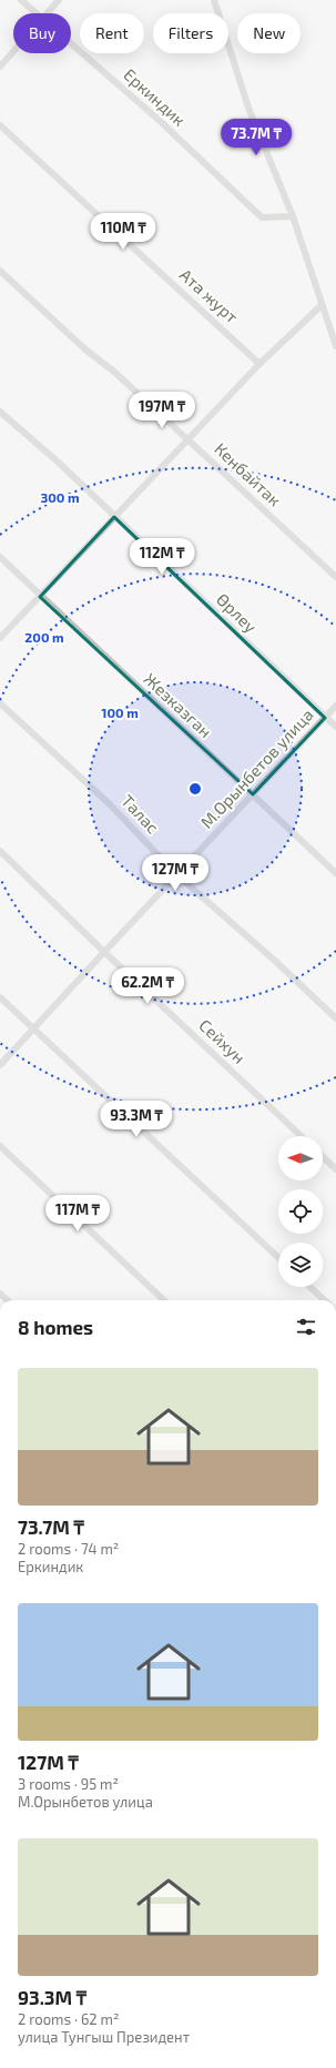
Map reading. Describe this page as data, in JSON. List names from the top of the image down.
{
  "streets": {
    "street": [
      "Еркиндик",
      "Ата журт",
      "Кенбайтак",
      "Өрлеу",
      "Жезказган",
      "М.Орынбетов улица",
      "Талас",
      "Сейхун"
    ]
  },
  "crossings": [
    ["Өрлеу", "М.Орынбетов улица"],
    ["Жезказган", "М.Орынбетов улица"],
    ["М.Орынбетов улица", "Талас"],
    ["М.Орынбетов улица", "Сейхун"]
  ],
  "north": "left",
  "page": {
    "chip": [
      "Buy",
      "Rent",
      "Filters",
      "New"
    ],
    "price": [
      "73.7M ₸",
      "110M ₸",
      "197M ₸",
      "112M ₸",
      "127M ₸",
      "62.2M ₸",
      "93.3M ₸",
      "117M ₸"
    ],
    "heading": "8 homes",
    "list": [
      {
        "name": "73.7M ₸",
        "note": "2 rooms · 74 m² · Еркиндик"
      },
      {
        "name": "127M ₸",
        "note": "3 rooms · 95 m² · М.Орынбетов улица"
      },
      {
        "name": "93.3M ₸",
        "note": "2 rooms · 62 m² · улица Тунгыш Президент"
      }
    ]
  },
  "rings": ["300 m", "200 m", "100 m"]
}
